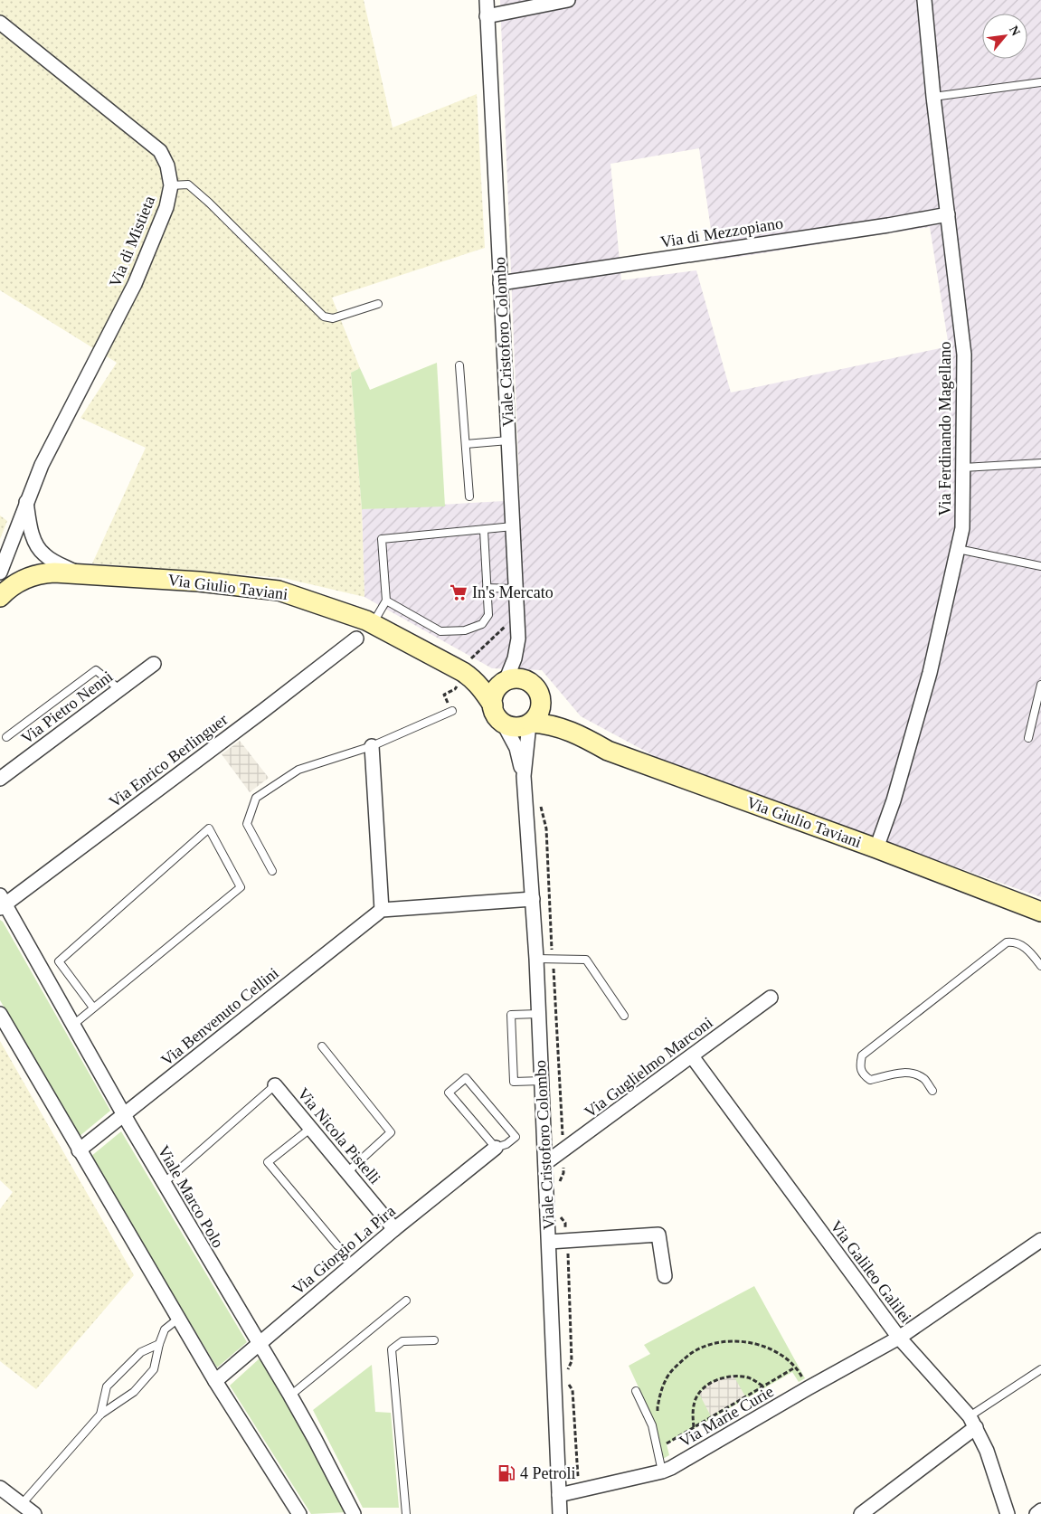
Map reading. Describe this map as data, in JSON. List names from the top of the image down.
{
  "streets": {
    "main road": ["Viale Cristoforo Colombo", "Via Giulio Taviani"],
    "street": [
      "Via di Mezzopiano",
      "Via di Mistieta",
      "Via Ferdinando Magellano",
      "Via Pietro Nenni",
      "Via Enrico Berlinguer",
      "Via Benvenuto Cellini",
      "Via Guglielmo Marconi",
      "Via Nicola Pistelli",
      "Viale Marco Polo",
      "Via Giorgio La Pira",
      "Via Galileo Galilei",
      "Via Marie Curie"
    ]
  },
  "crossings": [
    ["Via di Mezzopiano", "Viale Cristoforo Colombo"],
    ["Via di Mezzopiano", "Via Ferdinando Magellano"],
    ["Viale Cristoforo Colombo", "Via Giulio Taviani"],
    ["Viale Cristoforo Colombo", "Via Guglielmo Marconi"],
    ["Viale Cristoforo Colombo", "Via Marie Curie"],
    ["Via Ferdinando Magellano", "Via Giulio Taviani"],
    ["Via Enrico Berlinguer", "Viale Marco Polo"],
    ["Via Benvenuto Cellini", "Viale Marco Polo"],
    ["Via Guglielmo Marconi", "Via Galileo Galilei"],
    ["Via Nicola Pistelli", "Via Giorgio La Pira"],
    ["Viale Marco Polo", "Via Giorgio La Pira"],
    ["Via Galileo Galilei", "Via Marie Curie"]
  ],
  "places": {
    "supermarket": ["In's Mercato"],
    "fuel station": ["4 Petroli"]
  },
  "north": "top right"
}
